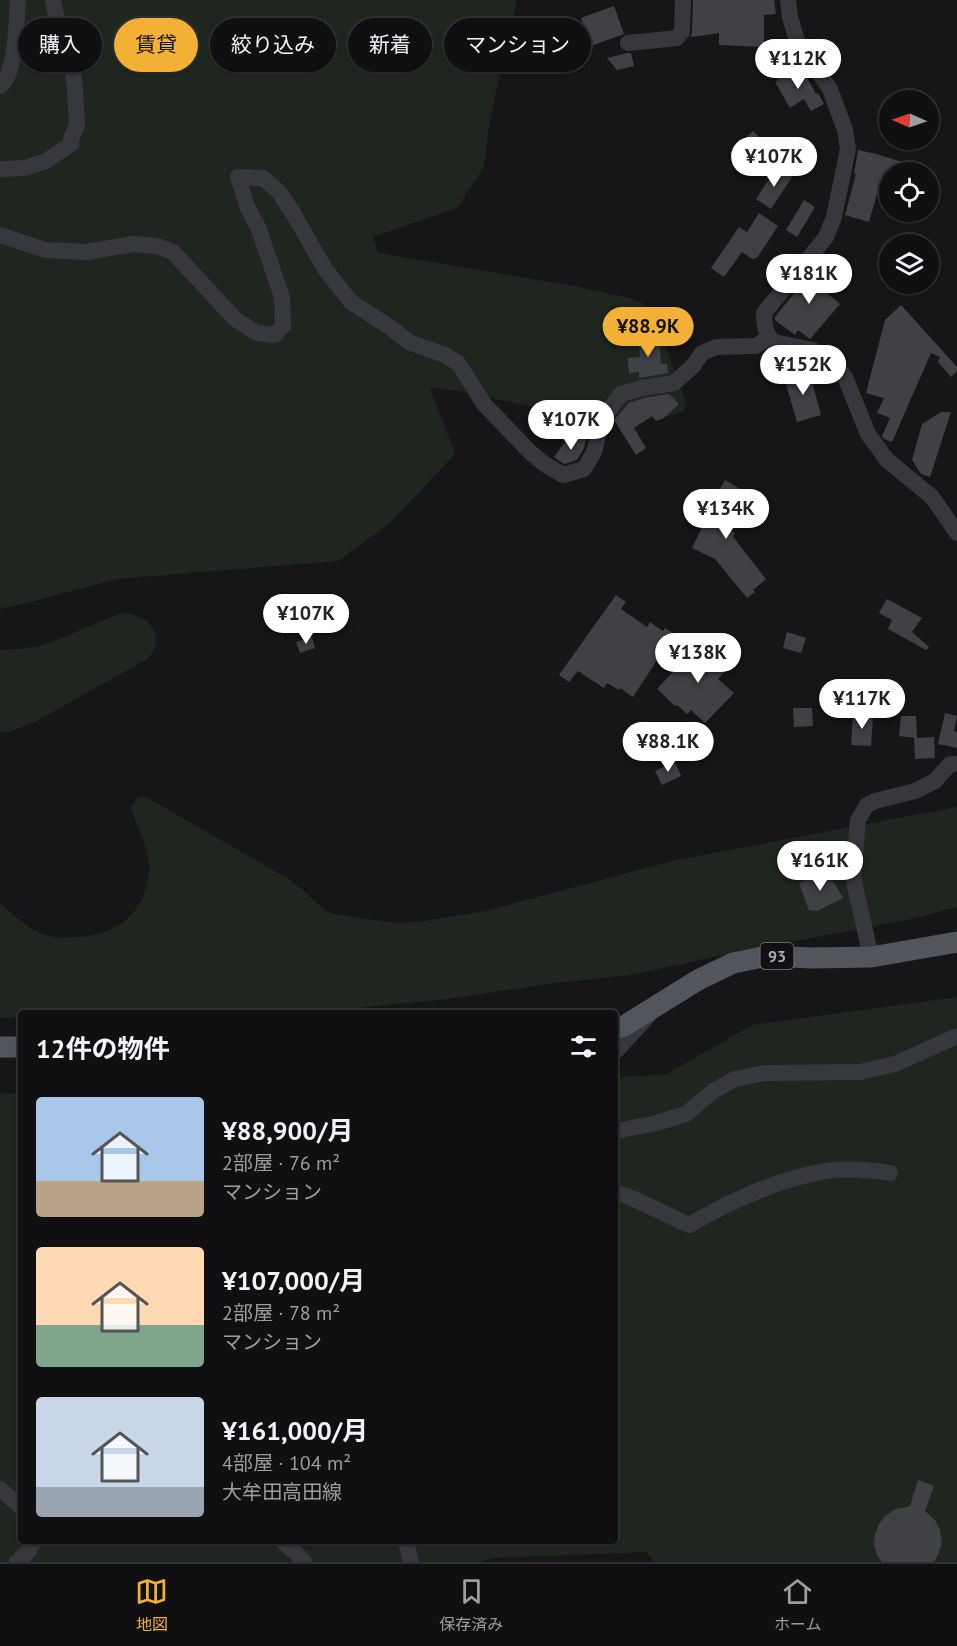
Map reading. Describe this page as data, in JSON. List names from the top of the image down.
{
  "streets": {
    "main road": ["93"]
  },
  "north": "left",
  "page": {
    "chip": [
      "購入",
      "賃貸",
      "絞り込み",
      "新着",
      "マンション"
    ],
    "price": [
      "¥112K",
      "¥107K",
      "¥181K",
      "¥88.9K",
      "¥152K",
      "¥107K",
      "¥134K",
      "¥107K",
      "¥138K",
      "¥117K",
      "¥88.1K",
      "¥161K"
    ],
    "heading": "12件の物件",
    "list": [
      {
        "name": "¥88,900/月",
        "note": "2部屋 · 76 m² · マンション"
      },
      {
        "name": "¥107,000/月",
        "note": "2部屋 · 78 m² · マンション"
      },
      {
        "name": "¥161,000/月",
        "note": "4部屋 · 104 m² · 大牟田高田線"
      }
    ],
    "tabs": ["地図", "保存済み", "ホーム"]
  }
}
